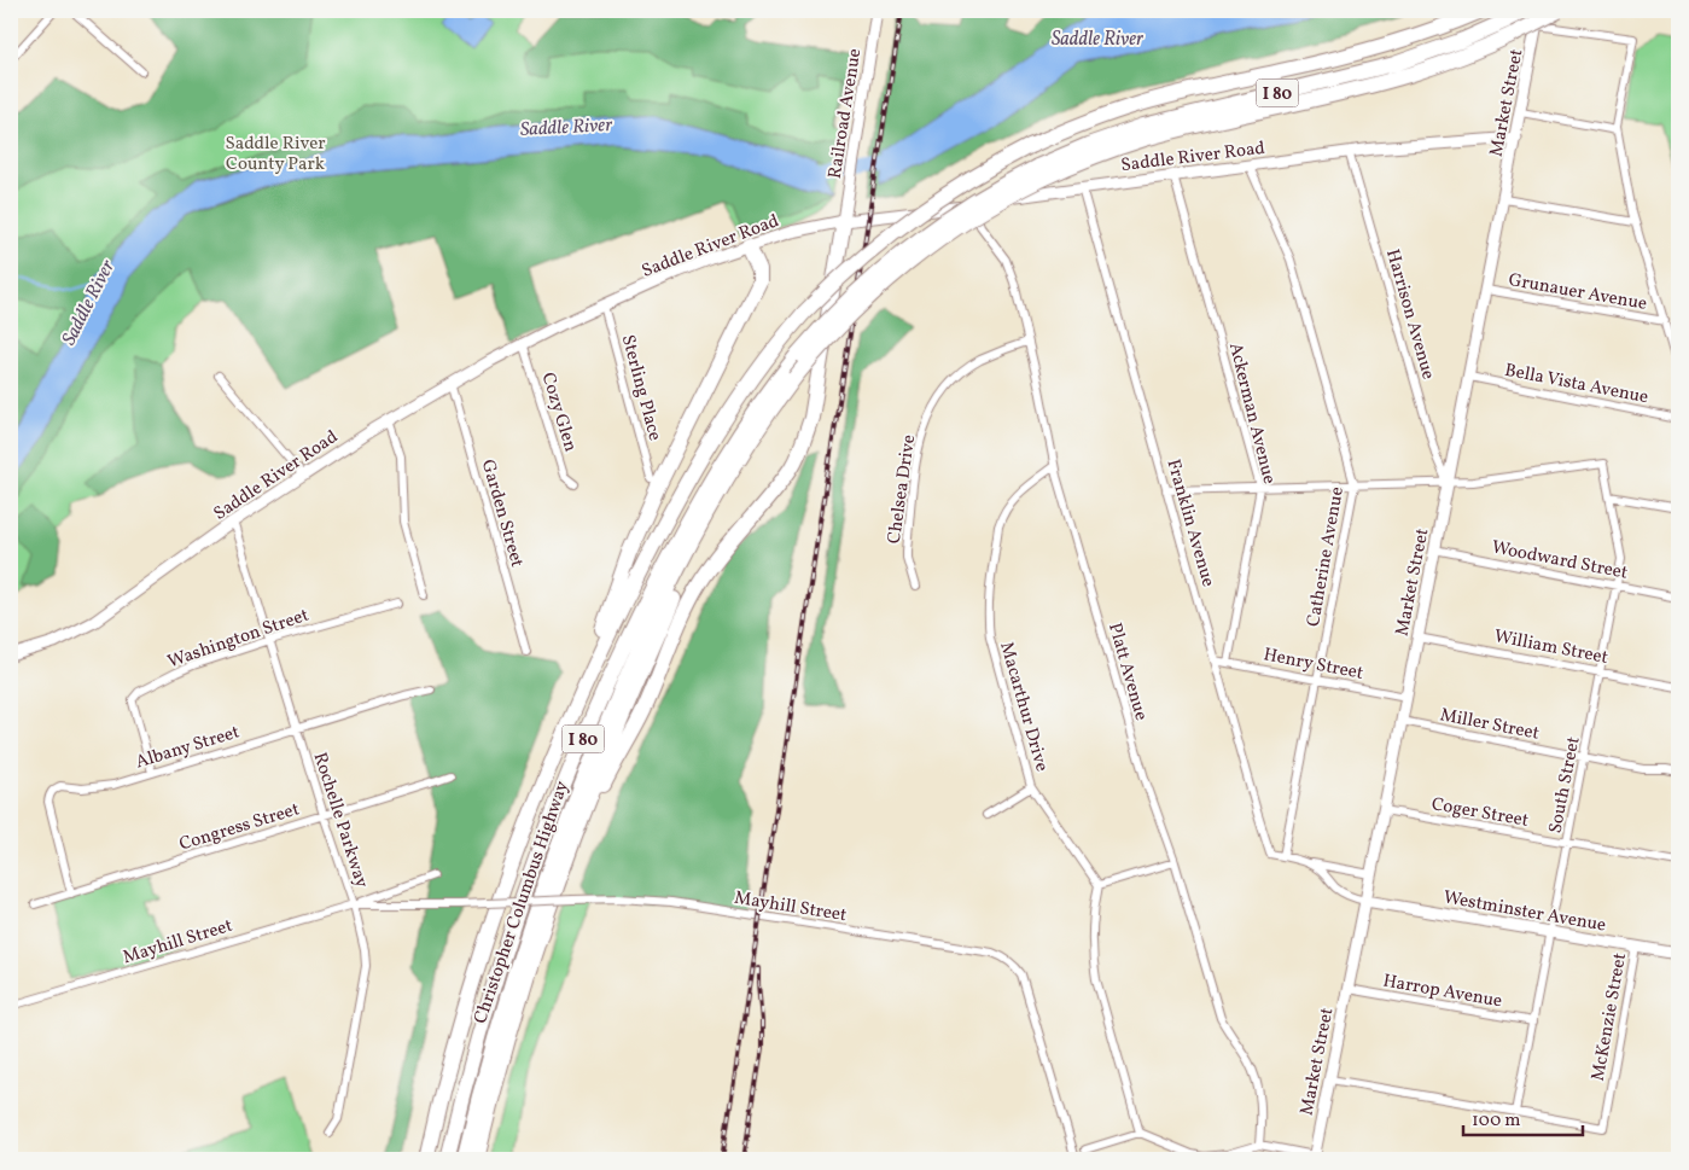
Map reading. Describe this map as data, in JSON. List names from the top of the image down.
{
  "streets": {
    "highway": ["I 80", "Christopher Columbus Highway"],
    "street": [
      "Market Street",
      "Railroad Avenue",
      "Saddle River Road",
      "Grunauer Avenue",
      "Harrison Avenue",
      "Bella Vista Avenue",
      "Sterling Place",
      "Cozy Glen",
      "Ackerman Avenue",
      "Chelsea Drive",
      "Garden Street",
      "Franklin Avenue",
      "Catherine Avenue",
      "Woodward Street",
      "Washington Street",
      "William Street",
      "Henry Street",
      "Platt Avenue",
      "Macarthur Drive",
      "Miller Street",
      "Albany Street",
      "South Street",
      "Coger Street",
      "Rochelle Parkway",
      "Congress Street",
      "Mayhill Street",
      "Westminster Avenue",
      "Harrop Avenue",
      "McKenzie Street"
    ]
  },
  "crossings": [
    ["Market Street", "Saddle River Road"],
    ["Market Street", "Grunauer Avenue"],
    ["Market Street", "Harrison Avenue"],
    ["Market Street", "Bella Vista Avenue"],
    ["Market Street", "Woodward Street"],
    ["Market Street", "William Street"],
    ["Market Street", "Henry Street"],
    ["Market Street", "Miller Street"],
    ["Market Street", "South Street"],
    ["Market Street", "Coger Street"],
    ["Market Street", "Westminster Avenue"],
    ["Market Street", "Harrop Avenue"],
    ["Railroad Avenue", "Saddle River Road"],
    ["Saddle River Road", "Harrison Avenue"],
    ["Saddle River Road", "Sterling Place"],
    ["Saddle River Road", "Cozy Glen"],
    ["Saddle River Road", "Ackerman Avenue"],
    ["Saddle River Road", "Garden Street"],
    ["Saddle River Road", "Franklin Avenue"],
    ["Saddle River Road", "Catherine Avenue"],
    ["Saddle River Road", "Platt Avenue"],
    ["Saddle River Road", "Rochelle Parkway"],
    ["Harrison Avenue", "South Street"],
    ["Ackerman Avenue", "Henry Street"],
    ["Chelsea Drive", "Platt Avenue"],
    ["Franklin Avenue", "Catherine Avenue"],
    ["Franklin Avenue", "Henry Street"],
    ["Catherine Avenue", "Henry Street"],
    ["Woodward Street", "South Street"],
    ["Washington Street", "Albany Street"],
    ["Washington Street", "Rochelle Parkway"],
    ["William Street", "South Street"],
    ["Platt Avenue", "Macarthur Drive"],
    ["Miller Street", "South Street"],
    ["Albany Street", "Rochelle Parkway"],
    ["Albany Street", "Congress Street"],
    ["South Street", "Coger Street"],
    ["South Street", "Westminster Avenue"],
    ["South Street", "Harrop Avenue"],
    ["South Street", "McKenzie Street"],
    ["Rochelle Parkway", "Congress Street"],
    ["Rochelle Parkway", "Mayhill Street"],
    ["Westminster Avenue", "McKenzie Street"]
  ],
  "water": ["Saddle River"],
  "parks": ["Saddle River County Park"],
  "scale_bar": "100 m"
}
